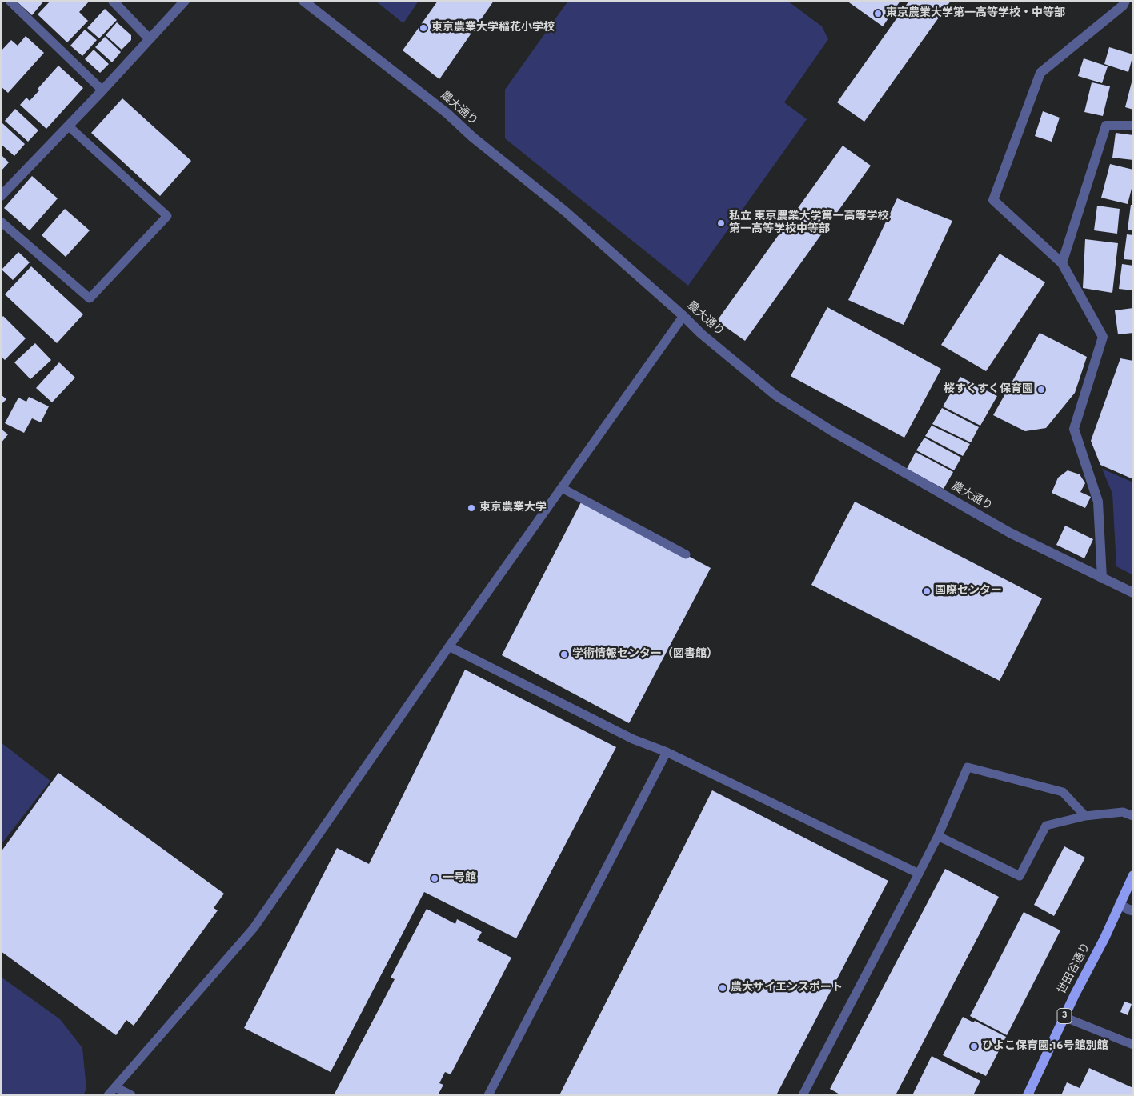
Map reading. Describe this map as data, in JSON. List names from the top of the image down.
{
  "streets": {
    "main road": ["世田谷通り", "3"],
    "street": ["農大通り"]
  },
  "places": [
    "東京農業大学第一高等学校・中等部",
    "東京農業大学稲花小学校",
    "私立 東京農業大学第一高等学校 第一高等学校中等部",
    "桜すくすく保育園",
    "東京農業大学",
    "国際センター",
    "学術情報センター（図書館）",
    "一号館",
    "農大サイエンスポート",
    "ひよこ保育園;16号館別館"
  ]
}
